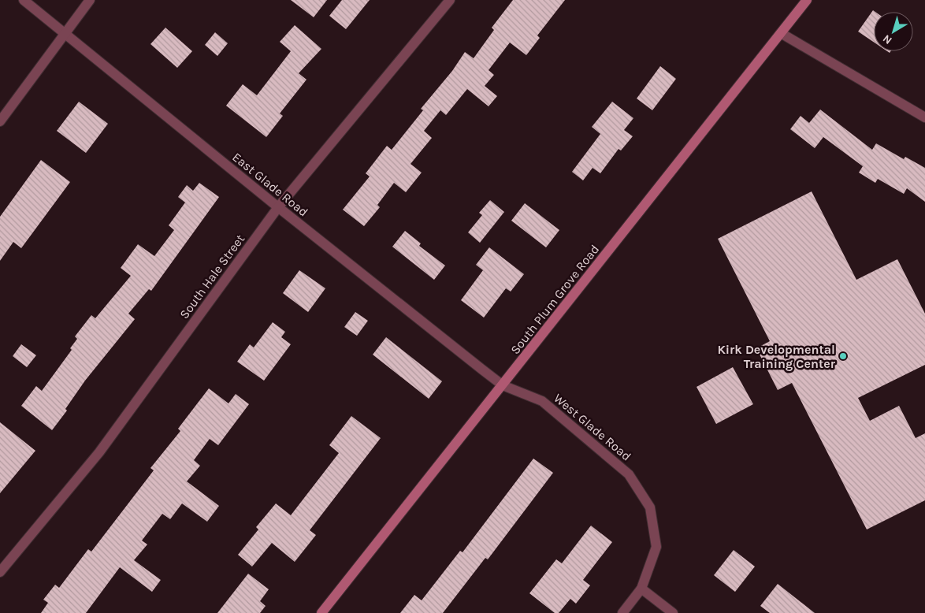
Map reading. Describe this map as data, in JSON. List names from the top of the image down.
{
  "streets": {
    "main road": ["South Plum Grove Road"],
    "street": ["East Glade Road", "South Hale Street", "West Glade Road"]
  },
  "crossings": [
    ["East Glade Road", "South Hale Street"],
    ["East Glade Road", "South Plum Grove Road"],
    ["East Glade Road", "West Glade Road"],
    ["South Plum Grove Road", "West Glade Road"]
  ],
  "places": ["Kirk Developmental Training Center"],
  "north": "bottom left"
}
